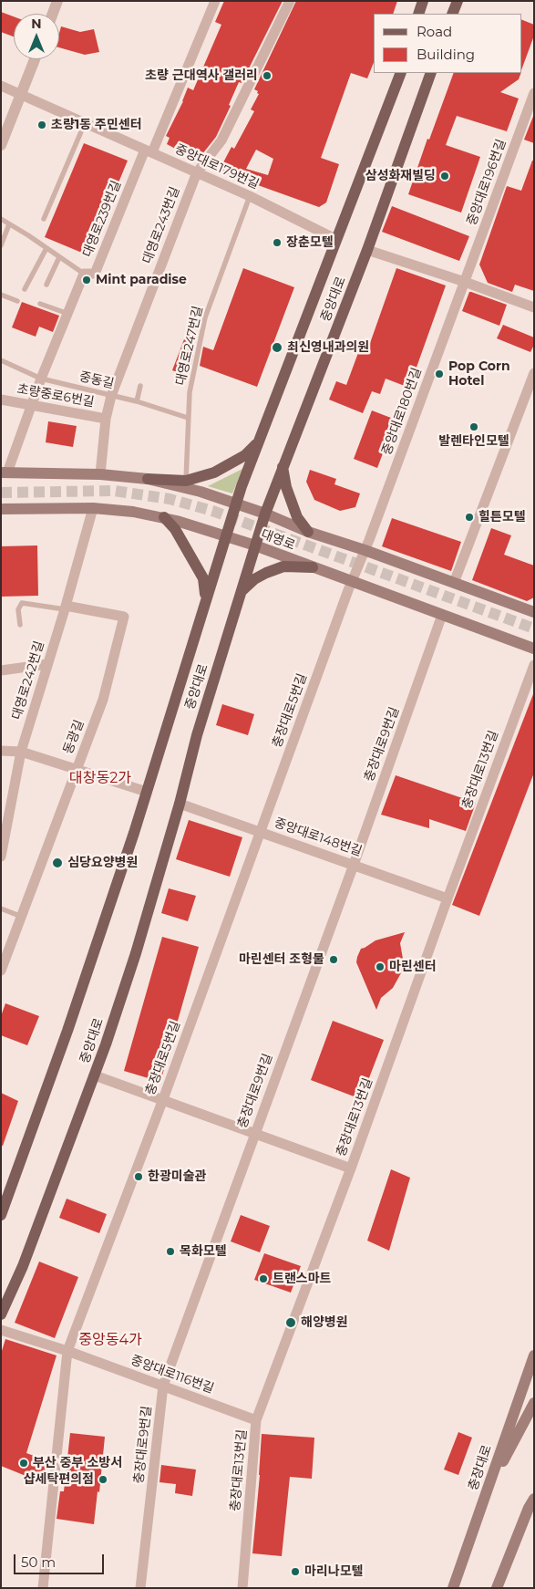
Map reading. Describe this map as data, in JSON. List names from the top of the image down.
{
  "streets": {
    "main road": ["중앙대로", "대영로", "충장대로"],
    "street": [
      "중앙대로179번길",
      "중앙대로196번길",
      "대영로239번길",
      "대영로243번길",
      "초량중로6번길",
      "중앙대로180번길",
      "대영로242번길",
      "충장대로5번길",
      "동광길",
      "충장대로9번길",
      "충장대로13번길",
      "중앙대로148번길",
      "중앙대로116번길"
    ],
    "lane": ["대영로247번길", "중동길"]
  },
  "crossings": [
    ["중앙대로179번길", "대영로239번길"],
    ["중앙대로179번길", "대영로243번길"],
    ["중앙대로179번길", "중앙대로"],
    ["중앙대로179번길", "대영로247번길"],
    ["중앙대로196번길", "중앙대로180번길"],
    ["대영로239번길", "중동길"],
    ["대영로239번길", "초량중로6번길"],
    ["대영로239번길", "대영로"],
    ["대영로243번길", "중동길"],
    ["대영로243번길", "초량중로6번길"],
    ["대영로243번길", "대영로"],
    ["중앙대로", "대영로"],
    ["중앙대로", "중앙대로148번길"],
    ["대영로247번길", "중동길"],
    ["중앙대로180번길", "대영로"],
    ["중앙대로180번길", "충장대로5번길"],
    ["대영로", "대영로242번길"],
    ["대영로", "충장대로5번길"],
    ["대영로", "충장대로9번길"],
    ["대영로242번길", "동광길"],
    ["충장대로5번길", "중앙대로148번길"],
    ["충장대로5번길", "중앙대로116번길"],
    ["충장대로9번길", "중앙대로148번길"],
    ["충장대로9번길", "중앙대로116번길"],
    ["충장대로13번길", "중앙대로148번길"],
    ["충장대로13번길", "중앙대로116번길"]
  ],
  "districts": ["대창동2가", "중앙동4가"],
  "places": [
    "초량 근대역사 갤러리",
    "초량1동 주민센터",
    "삼성화재빌딩",
    "장춘모텔",
    "Mint paradise",
    "최신영내과의원",
    "Pop Corn Hotel",
    "발렌타인모텔",
    "힐튼모텔",
    "심당요양병원",
    "마린센터 조형물",
    "마린센터",
    "한광미술관",
    "목화모텔",
    "트랜스마트",
    "해양병원",
    "부산 중부 소방서",
    "샵세탁편의점",
    "마리나모텔"
  ],
  "legend": ["Road", "Building"],
  "scale_bar": "50 m",
  "north": "top"
}
